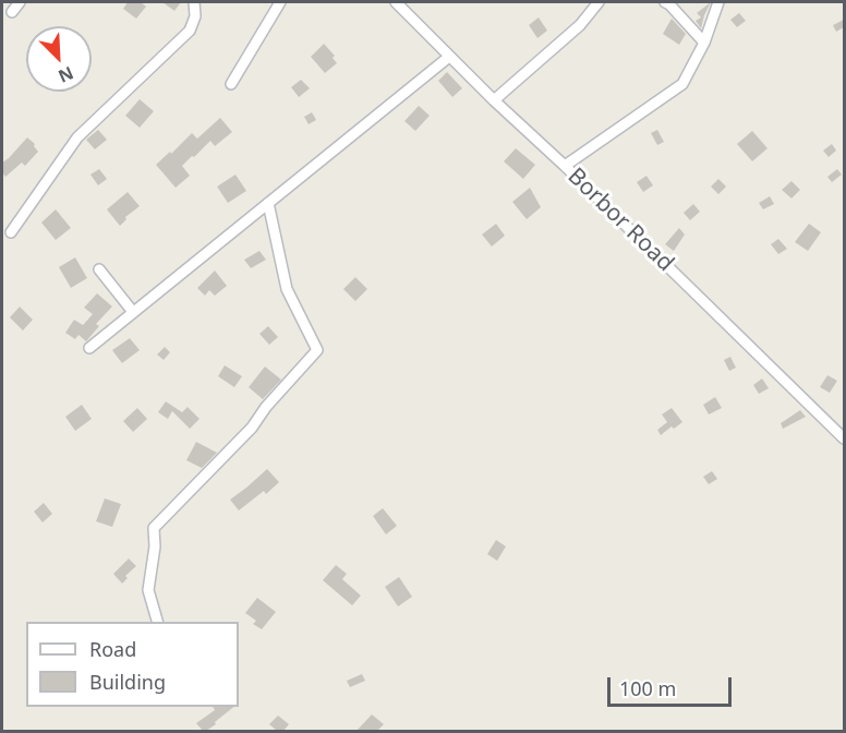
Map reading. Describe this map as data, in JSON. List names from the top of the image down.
{
  "streets": {
    "street": ["Borbor Road"]
  },
  "legend": ["Road", "Building"],
  "scale_bar": "100 m",
  "north": "bottom right"
}
